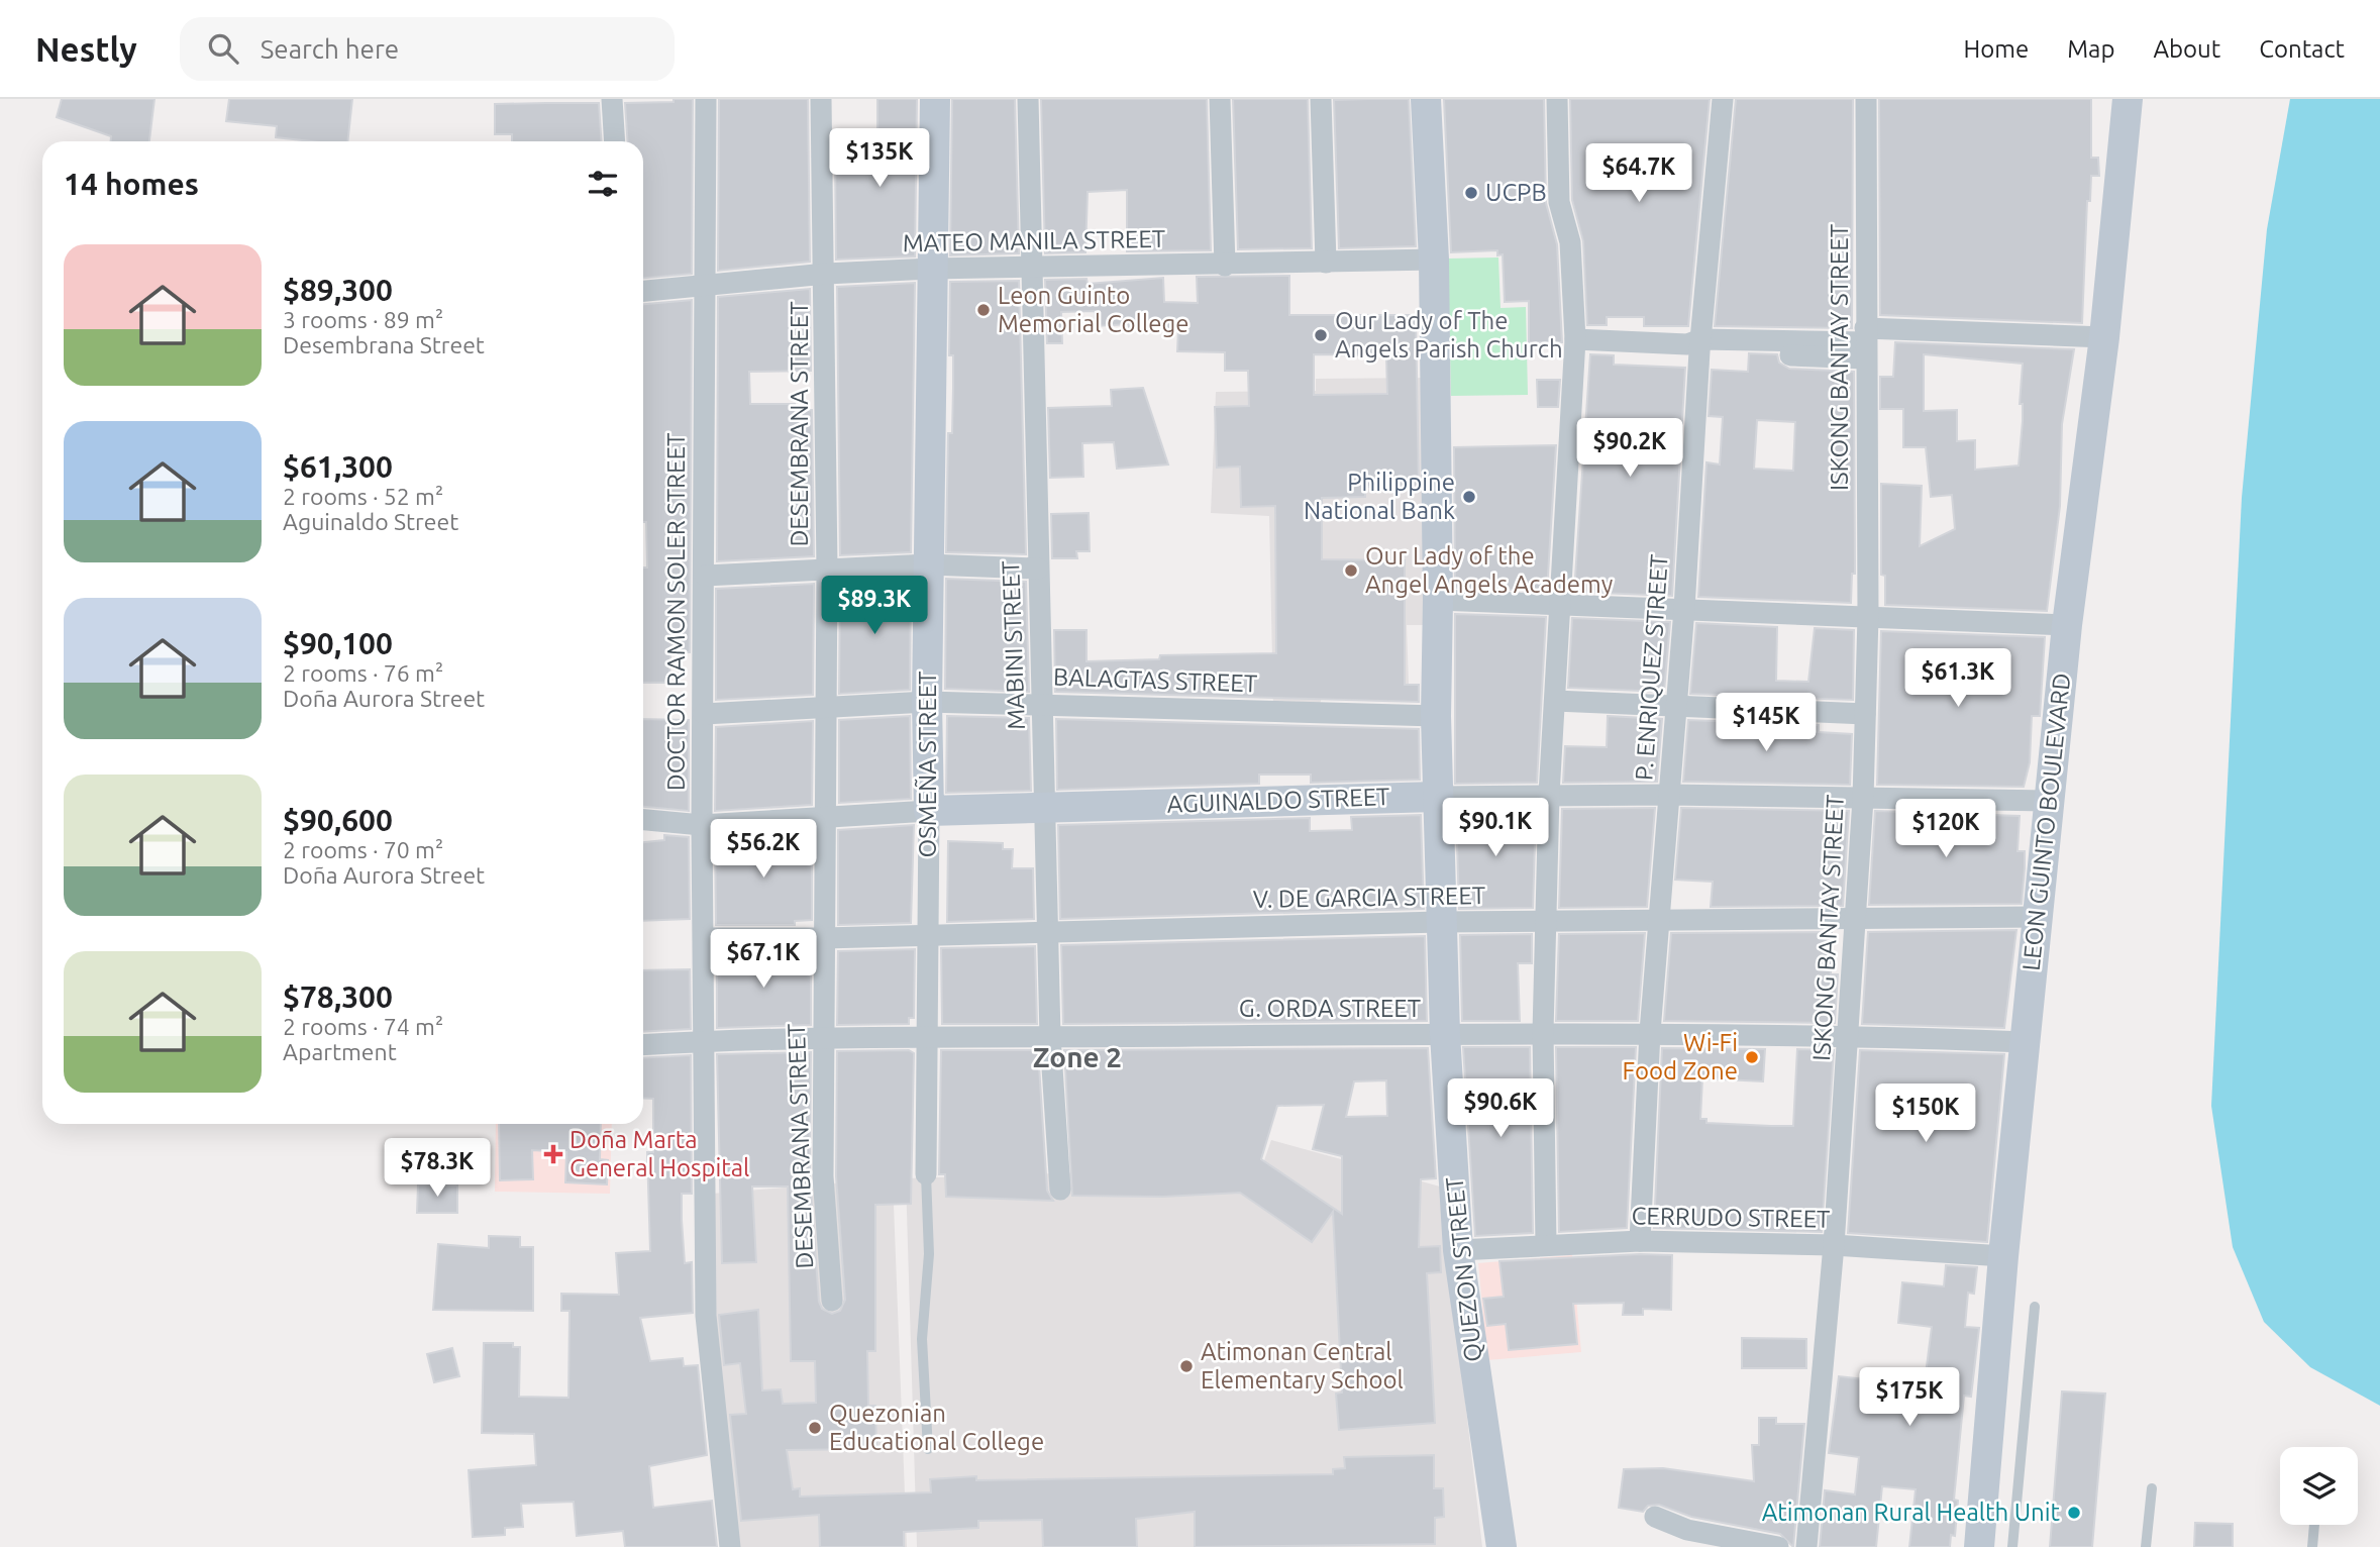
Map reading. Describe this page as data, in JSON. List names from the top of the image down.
{
  "streets": {
    "street": [
      "MATEO MANILA STREET",
      "ISKONG BANTAY STREET",
      "DESEMBRANA STREET",
      "DOCTOR RAMON SOLER STREET",
      "MABINI STREET",
      "P. ENRIQUEZ STREET",
      "BALAGTAS STREET",
      "OSMEÑA STREET",
      "AGUINALDO STREET",
      "LEON GUINTO BOULEVARD",
      "V. DE GARCIA STREET",
      "G. ORDA STREET",
      "CERRUDO STREET",
      "QUEZON STREET"
    ]
  },
  "crossings": [
    ["MATEO MANILA STREET", "DESEMBRANA STREET"],
    ["MATEO MANILA STREET", "DOCTOR RAMON SOLER STREET"],
    ["MATEO MANILA STREET", "MABINI STREET"],
    ["MATEO MANILA STREET", "OSMEÑA STREET"],
    ["MATEO MANILA STREET", "QUEZON STREET"],
    ["ISKONG BANTAY STREET", "AGUINALDO STREET"],
    ["ISKONG BANTAY STREET", "V. DE GARCIA STREET"],
    ["ISKONG BANTAY STREET", "G. ORDA STREET"],
    ["ISKONG BANTAY STREET", "CERRUDO STREET"],
    ["DESEMBRANA STREET", "BALAGTAS STREET"],
    ["DESEMBRANA STREET", "AGUINALDO STREET"],
    ["DESEMBRANA STREET", "V. DE GARCIA STREET"],
    ["DESEMBRANA STREET", "G. ORDA STREET"],
    ["DOCTOR RAMON SOLER STREET", "BALAGTAS STREET"],
    ["DOCTOR RAMON SOLER STREET", "AGUINALDO STREET"],
    ["DOCTOR RAMON SOLER STREET", "V. DE GARCIA STREET"],
    ["DOCTOR RAMON SOLER STREET", "G. ORDA STREET"],
    ["MABINI STREET", "BALAGTAS STREET"],
    ["MABINI STREET", "AGUINALDO STREET"],
    ["MABINI STREET", "V. DE GARCIA STREET"],
    ["MABINI STREET", "G. ORDA STREET"],
    ["P. ENRIQUEZ STREET", "AGUINALDO STREET"],
    ["P. ENRIQUEZ STREET", "V. DE GARCIA STREET"],
    ["P. ENRIQUEZ STREET", "G. ORDA STREET"],
    ["P. ENRIQUEZ STREET", "CERRUDO STREET"],
    ["BALAGTAS STREET", "OSMEÑA STREET"],
    ["BALAGTAS STREET", "QUEZON STREET"],
    ["OSMEÑA STREET", "AGUINALDO STREET"],
    ["OSMEÑA STREET", "V. DE GARCIA STREET"],
    ["OSMEÑA STREET", "G. ORDA STREET"],
    ["AGUINALDO STREET", "LEON GUINTO BOULEVARD"],
    ["AGUINALDO STREET", "QUEZON STREET"],
    ["LEON GUINTO BOULEVARD", "V. DE GARCIA STREET"],
    ["LEON GUINTO BOULEVARD", "G. ORDA STREET"],
    ["LEON GUINTO BOULEVARD", "CERRUDO STREET"],
    ["V. DE GARCIA STREET", "QUEZON STREET"],
    ["G. ORDA STREET", "QUEZON STREET"],
    ["CERRUDO STREET", "QUEZON STREET"]
  ],
  "districts": ["Zone 2"],
  "places": {
    "other": [
      "UCPB",
      "Leon Guinto Memorial College",
      "Our Lady of The Angels Parish Church",
      "Philippine National Bank",
      "Our Lady of the Angel Angels Academy",
      "Wi-Fi Food Zone",
      "Atimonan Central Elementary School",
      "Quezonian Educational College",
      "Atimonan Rural Health Unit"
    ],
    "health": ["Doña Marta General Hospital"]
  },
  "page": {
    "header": "Nestly",
    "search": "Search here",
    "nav": [
      "Home",
      "Map",
      "About",
      "Contact"
    ],
    "price": [
      "$135K",
      "$64.7K",
      "$90.2K",
      "$89.3K",
      "$61.3K",
      "$145K",
      "$90.1K",
      "$120K",
      "$56.2K",
      "$67.1K",
      "$90.6K",
      "$150K",
      "$78.3K",
      "$175K"
    ],
    "heading": "14 homes",
    "list": [
      {
        "name": "$89,300",
        "note": "3 rooms · 89 m² · Desembrana Street"
      },
      {
        "name": "$61,300",
        "note": "2 rooms · 52 m² · Aguinaldo Street"
      },
      {
        "name": "$90,100",
        "note": "2 rooms · 76 m² · Doña Aurora Street"
      },
      {
        "name": "$90,600",
        "note": "2 rooms · 70 m² · Doña Aurora Street"
      },
      {
        "name": "$78,300",
        "note": "2 rooms · 74 m² · Apartment"
      }
    ]
  }
}
